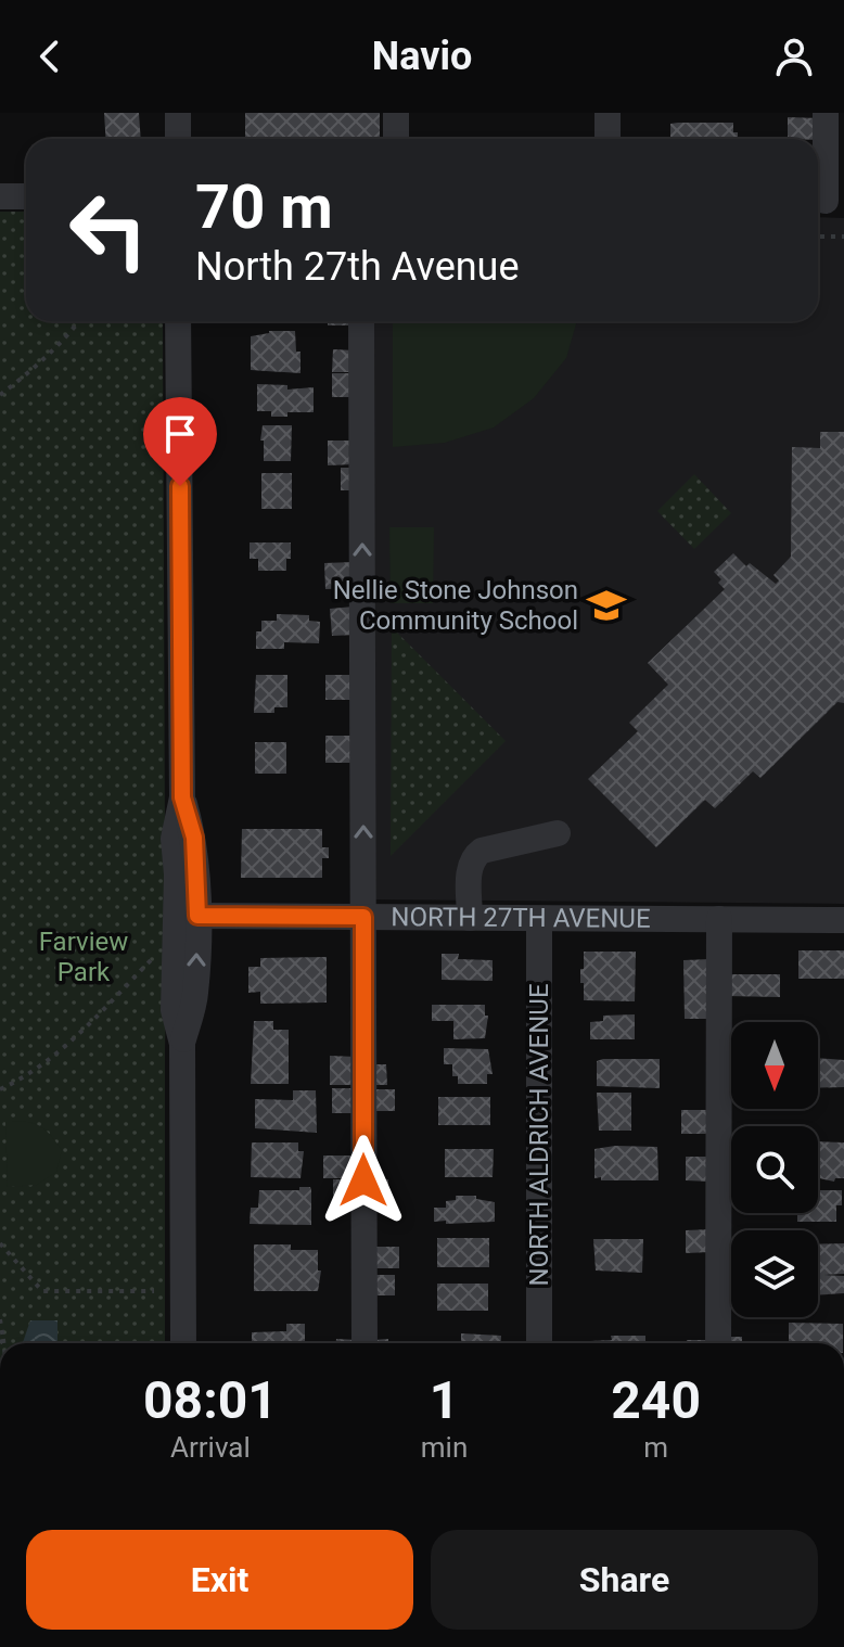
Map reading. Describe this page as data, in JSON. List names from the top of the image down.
{
  "streets": {
    "street": ["NORTH 27TH AVENUE", "NORTH ALDRICH AVENUE"]
  },
  "crossings": [
    ["NORTH 27TH AVENUE", "NORTH ALDRICH AVENUE"]
  ],
  "parks": ["Farview Park"],
  "places": {
    "school or university": ["Nellie Stone Johnson Community School"]
  },
  "north": "bottom",
  "page": {
    "header": "Navio",
    "turn": ["70 m", "North 27th Avenue"],
    "eta": [
      "08:01",
      "Arrival",
      "1",
      "min",
      "240",
      "m"
    ],
    "buttons": ["Exit", "Share"]
  }
}
